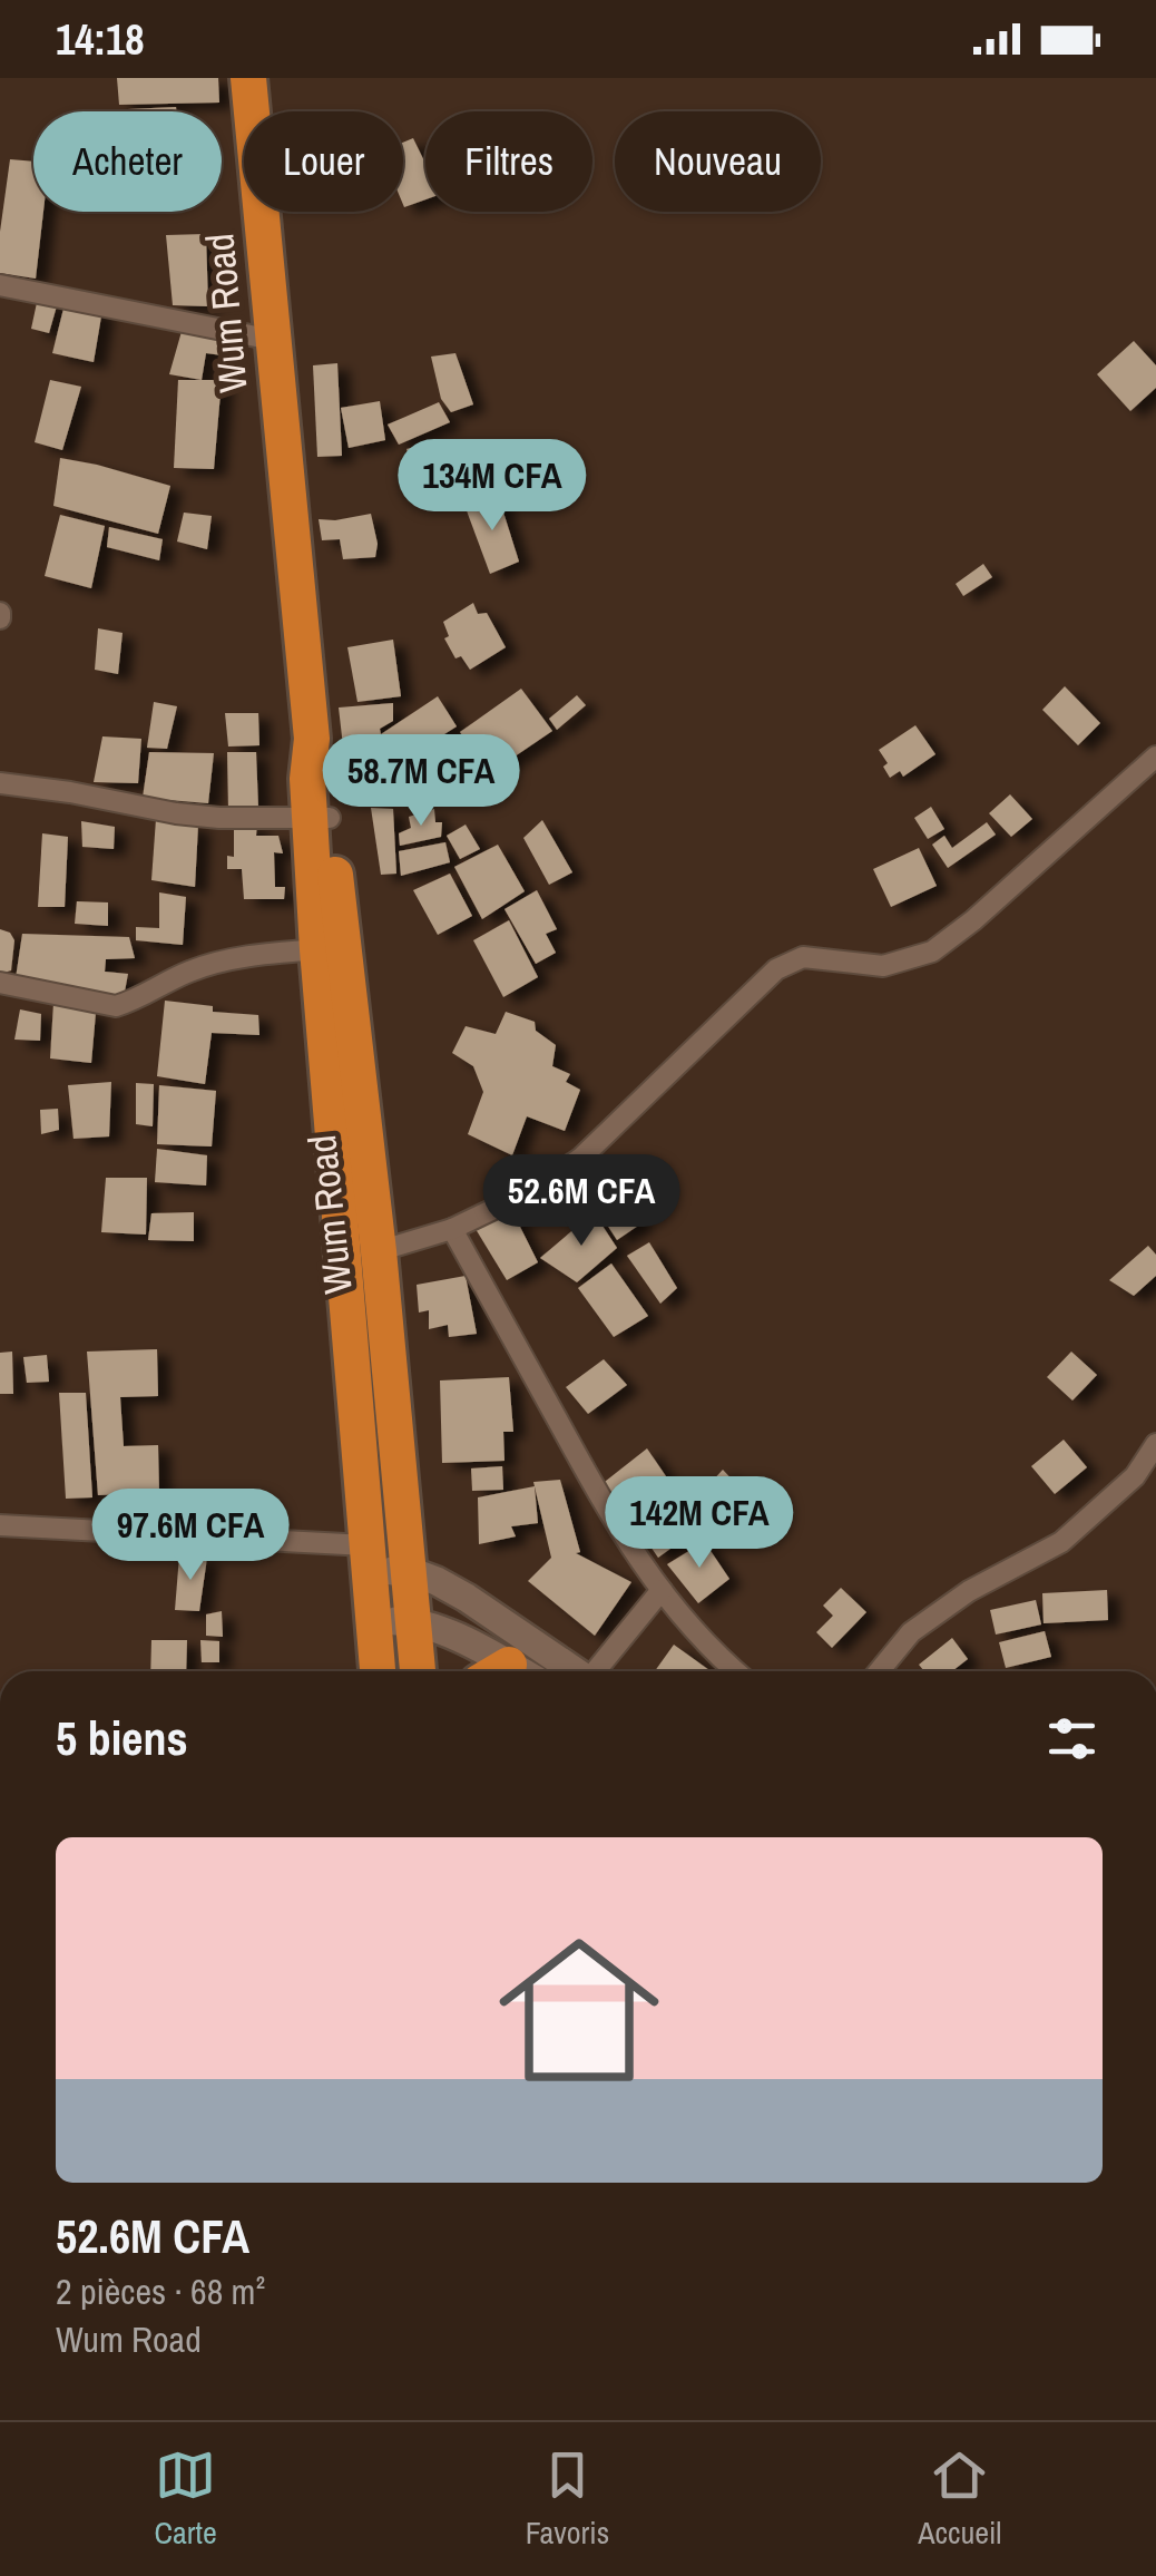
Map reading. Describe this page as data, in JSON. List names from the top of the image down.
{
  "streets": {
    "highway": ["Wum Road"]
  },
  "page": {
    "status": "14:18",
    "chip": [
      "Acheter",
      "Louer",
      "Filtres",
      "Nouveau"
    ],
    "price": [
      "134M CFA",
      "58.7M CFA",
      "52.6M CFA",
      "142M CFA",
      "97.6M CFA"
    ],
    "heading": "5 biens",
    "list": [
      {
        "name": "52.6M CFA",
        "note": "2 pièces · 68 m² · Wum Road"
      }
    ],
    "tabs": ["Carte", "Favoris", "Accueil"]
  }
}
